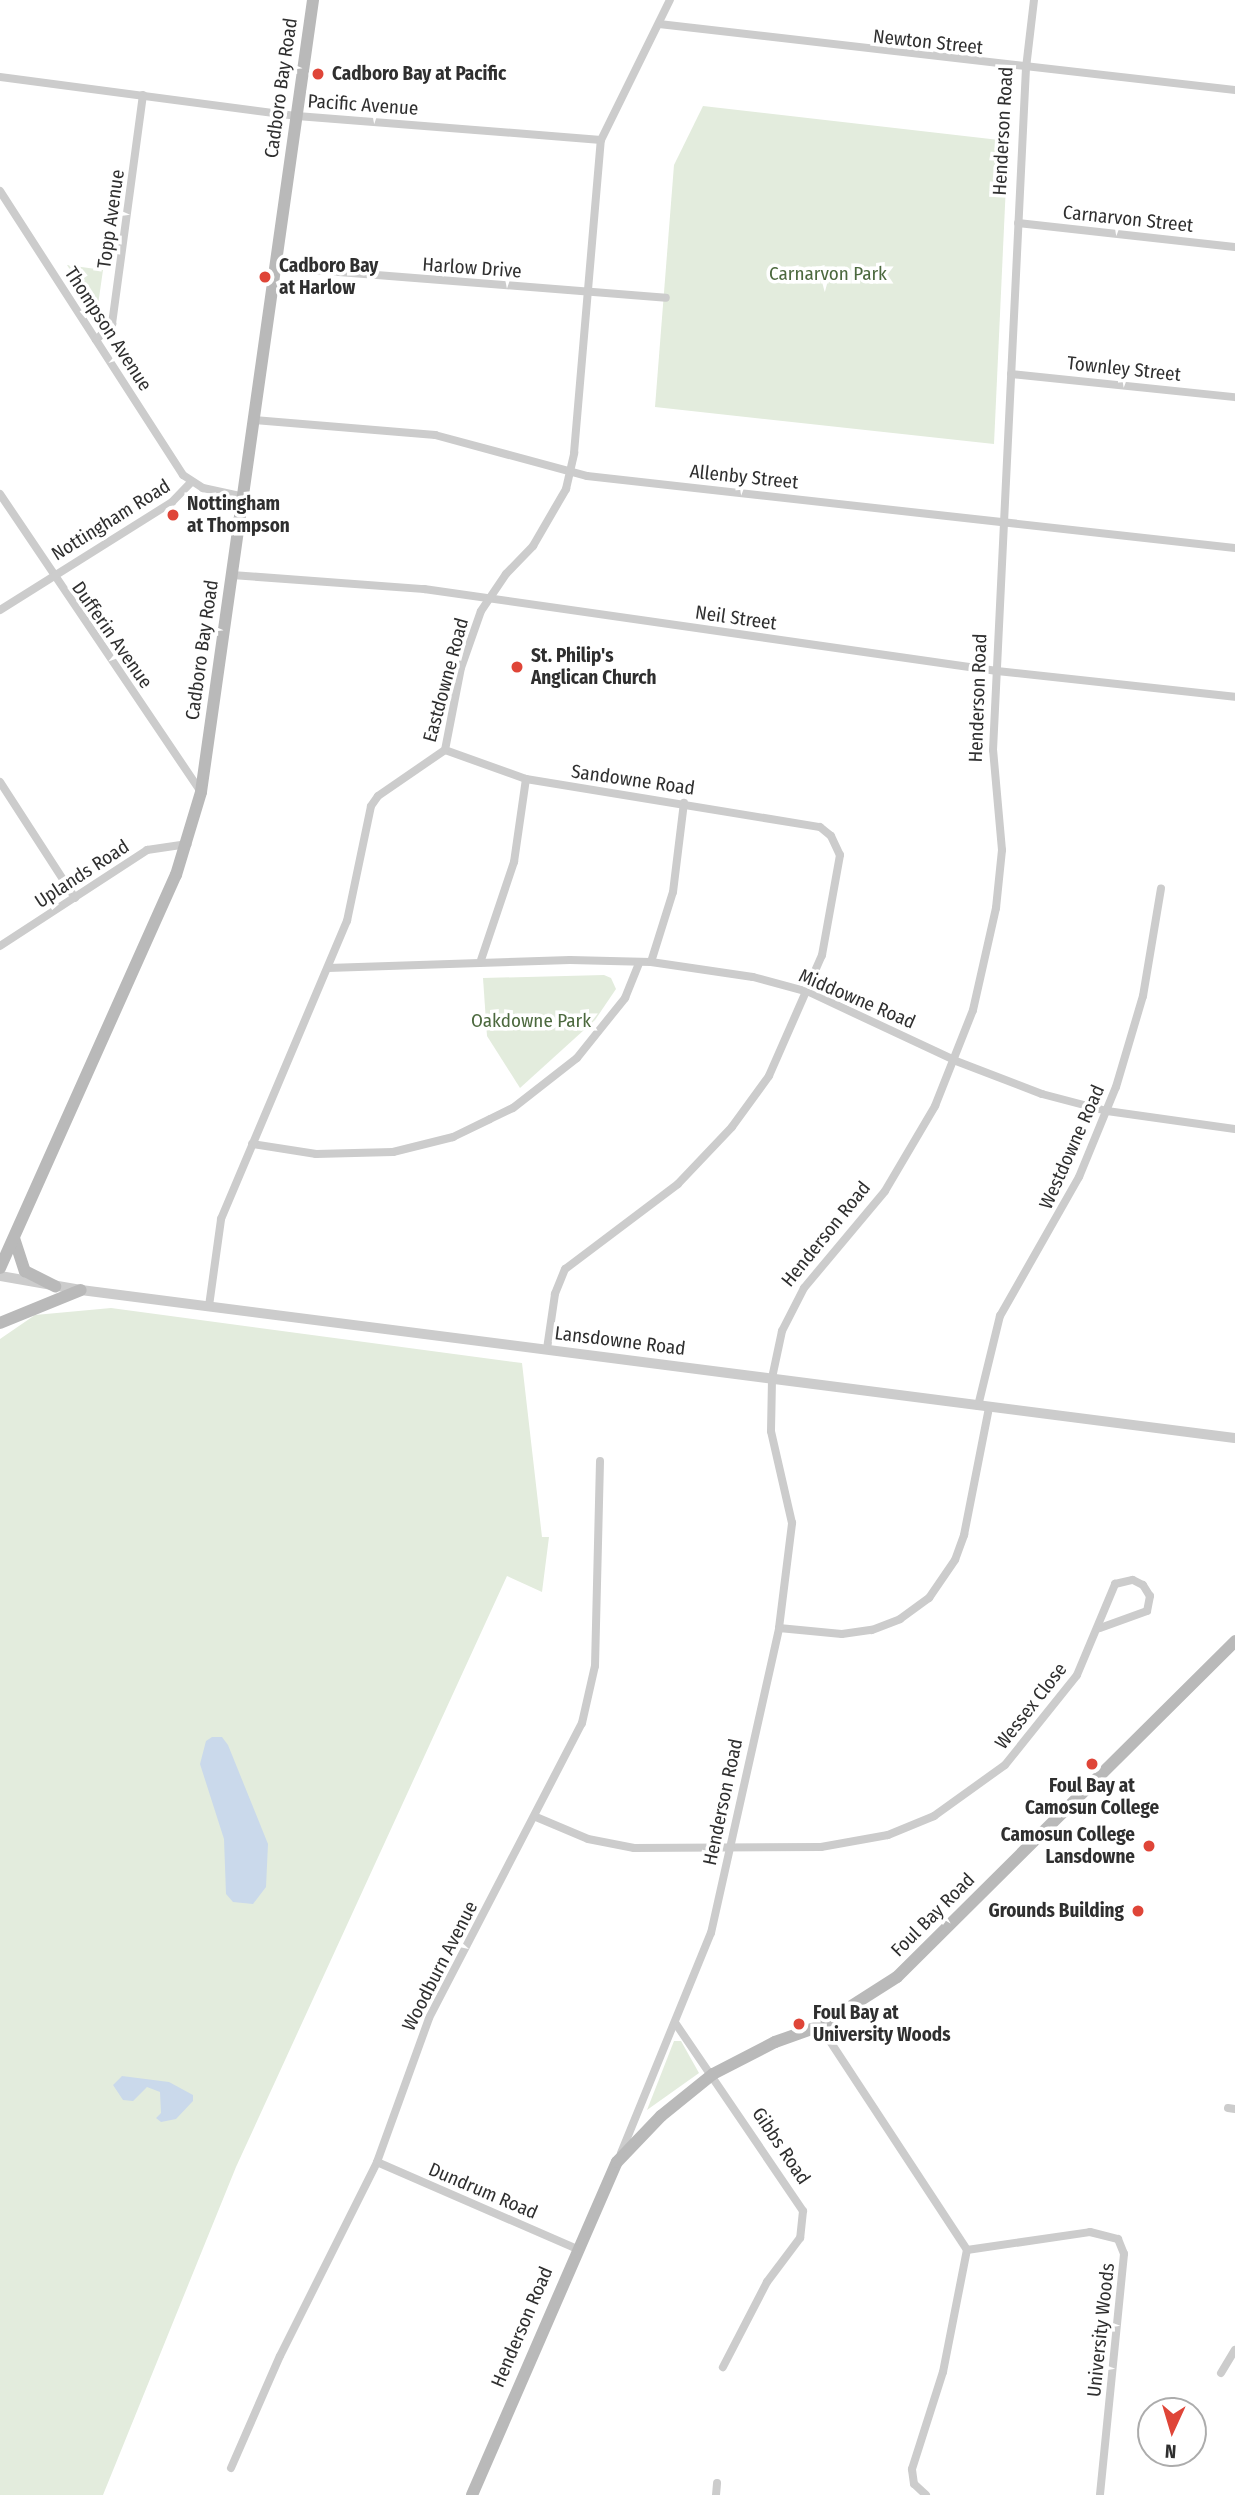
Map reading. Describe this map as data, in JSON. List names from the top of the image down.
{
  "streets": {
    "main road": ["Cadboro Bay Road", "Henderson Road", "Foul Bay Road"],
    "street": [
      "Newton Street",
      "Pacific Avenue",
      "Topp Avenue",
      "Carnarvon Street",
      "Harlow Drive",
      "Thompson Avenue",
      "Townley Street",
      "Allenby Street",
      "Nottingham Road",
      "Neil Street",
      "Dufferin Avenue",
      "Eastdowne Road",
      "Sandowne Road",
      "Uplands Road",
      "Middowne Road",
      "Westdowne Road",
      "Lansdowne Road",
      "Wessex Close",
      "Woodburn Avenue",
      "Gibbs Road",
      "Dundrum Road",
      "University Woods"
    ]
  },
  "crossings": [
    ["Newton Street", "Henderson Road"],
    ["Newton Street", "Eastdowne Road"],
    ["Cadboro Bay Road", "Pacific Avenue"],
    ["Cadboro Bay Road", "Harlow Drive"],
    ["Cadboro Bay Road", "Allenby Street"],
    ["Cadboro Bay Road", "Nottingham Road"],
    ["Cadboro Bay Road", "Neil Street"],
    ["Cadboro Bay Road", "Dufferin Avenue"],
    ["Cadboro Bay Road", "Uplands Road"],
    ["Pacific Avenue", "Topp Avenue"],
    ["Pacific Avenue", "Eastdowne Road"],
    ["Henderson Road", "Carnarvon Street"],
    ["Henderson Road", "Townley Street"],
    ["Henderson Road", "Allenby Street"],
    ["Henderson Road", "Neil Street"],
    ["Henderson Road", "Middowne Road"],
    ["Henderson Road", "Westdowne Road"],
    ["Henderson Road", "Lansdowne Road"],
    ["Henderson Road", "Wessex Close"],
    ["Henderson Road", "Foul Bay Road"],
    ["Henderson Road", "Gibbs Road"],
    ["Henderson Road", "Dundrum Road"],
    ["Topp Avenue", "Thompson Avenue"],
    ["Harlow Drive", "Eastdowne Road"],
    ["Thompson Avenue", "Nottingham Road"],
    ["Allenby Street", "Eastdowne Road"],
    ["Nottingham Road", "Dufferin Avenue"],
    ["Neil Street", "Eastdowne Road"],
    ["Eastdowne Road", "Sandowne Road"],
    ["Eastdowne Road", "Middowne Road"],
    ["Eastdowne Road", "Lansdowne Road"],
    ["Sandowne Road", "Middowne Road"],
    ["Middowne Road", "Westdowne Road"],
    ["Westdowne Road", "Lansdowne Road"],
    ["Wessex Close", "Woodburn Avenue"],
    ["Foul Bay Road", "Gibbs Road"],
    ["Woodburn Avenue", "Dundrum Road"]
  ],
  "parks": ["Carnarvon Park", "Oakdowne Park"],
  "places": [
    "Cadboro Bay at Pacific",
    "Cadboro Bay at Harlow",
    "Nottingham at Thompson",
    "St. Philip's Anglican Church",
    "Foul Bay at Camosun College",
    "Camosun College Lansdowne",
    "Grounds Building",
    "Foul Bay at University Woods"
  ],
  "north": "bottom"
}
